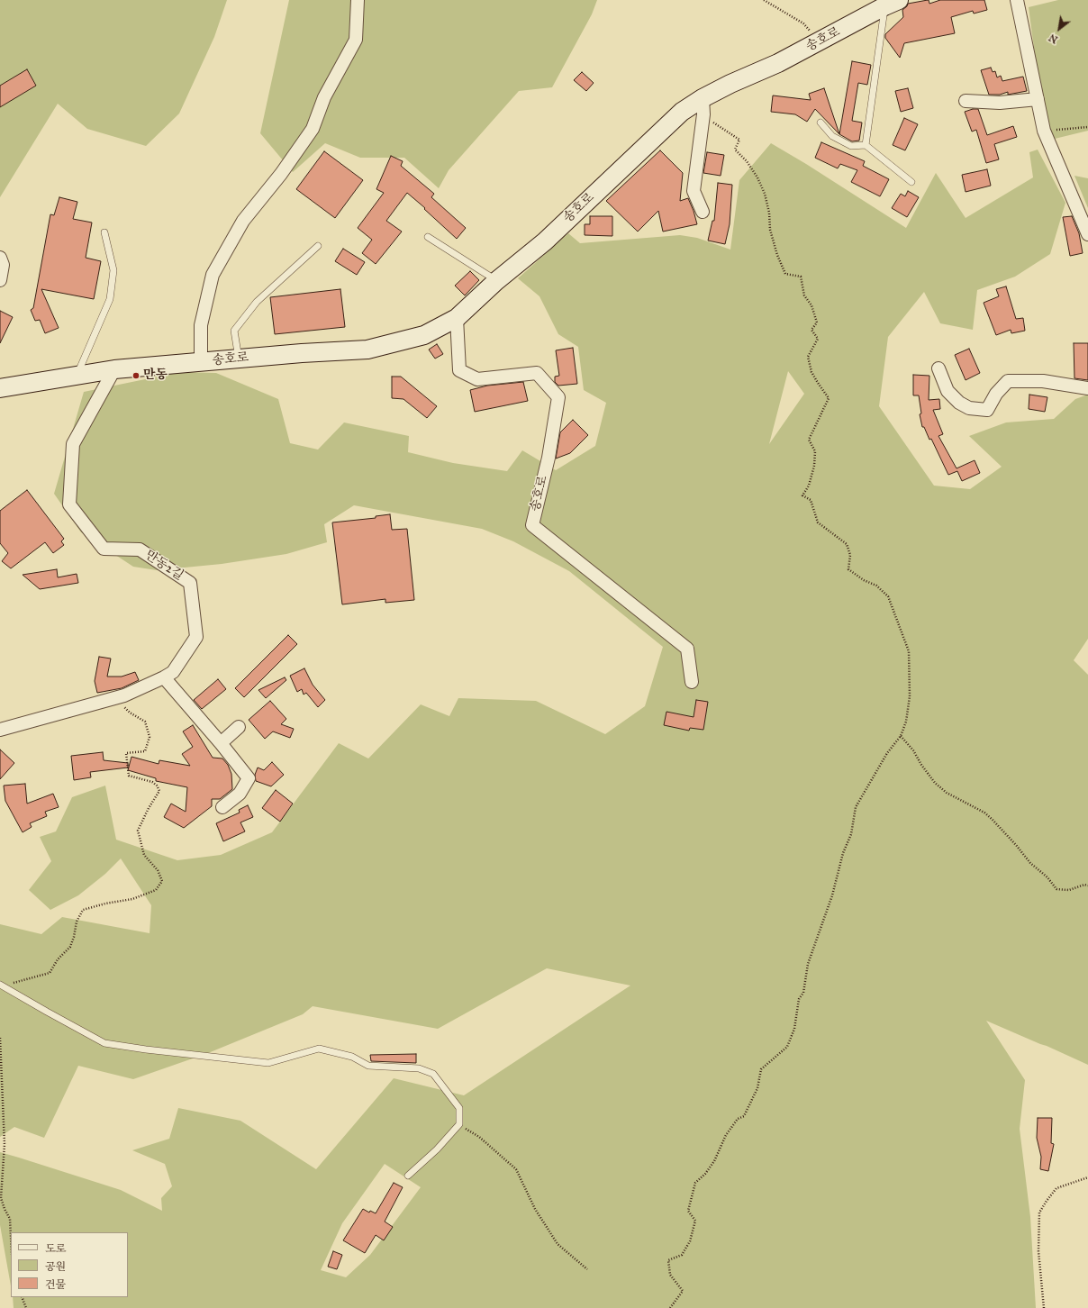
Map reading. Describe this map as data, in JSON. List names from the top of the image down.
{
  "streets": {
    "main road": ["송호로"],
    "street": ["만동2길"]
  },
  "crossings": [
    ["송호로", "만동2길"]
  ],
  "places": ["만동"],
  "legend": ["도로", "공원", "건물"],
  "north": "bottom left"
}
